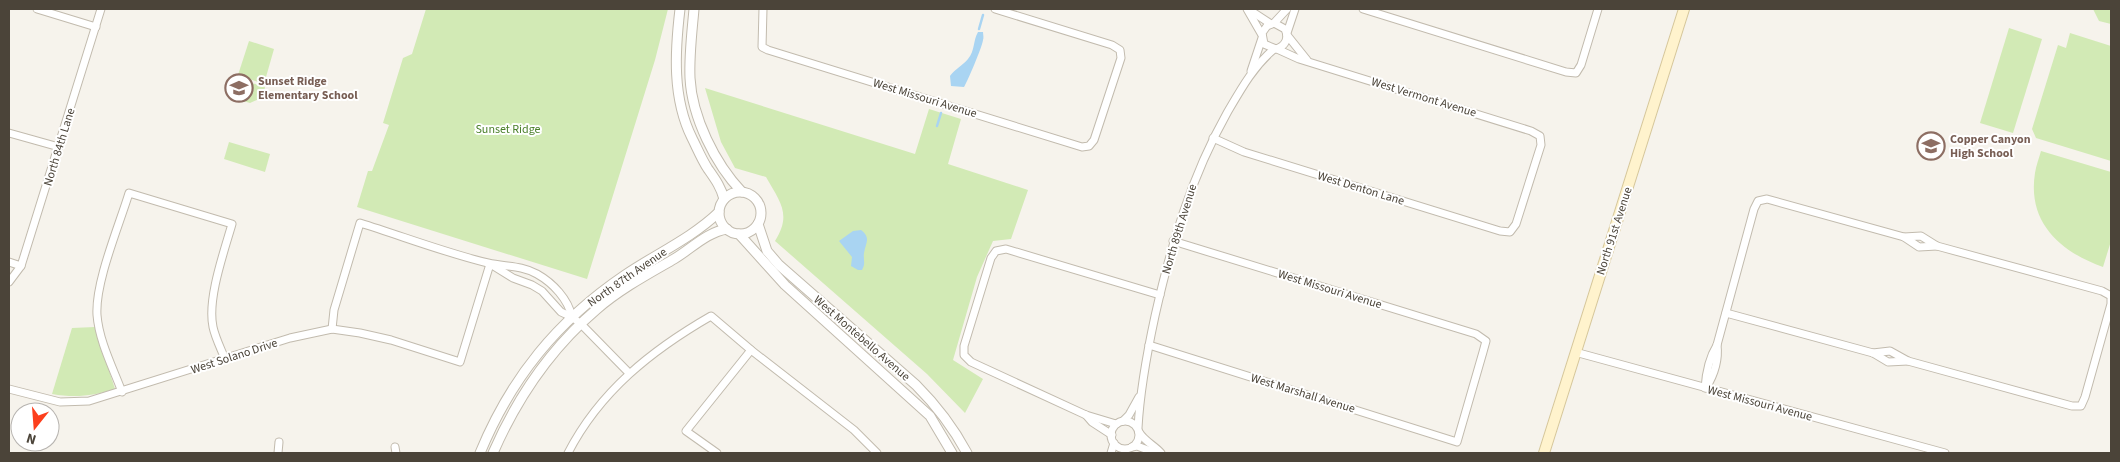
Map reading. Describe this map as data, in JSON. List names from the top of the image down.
{
  "streets": {
    "main road": ["North 91st Avenue"],
    "street": [
      "West Vermont Avenue",
      "West Missouri Avenue",
      "North 84th Lane",
      "West Denton Lane",
      "North 89th Avenue",
      "North 87th Avenue",
      "West Montebello Avenue",
      "West Solano Drive",
      "West Marshall Avenue"
    ]
  },
  "crossings": [
    ["West Vermont Avenue", "West Denton Lane"],
    ["West Vermont Avenue", "North 89th Avenue"],
    ["West Missouri Avenue", "North 89th Avenue"],
    ["West Missouri Avenue", "North 91st Avenue"],
    ["West Missouri Avenue", "West Marshall Avenue"],
    ["West Denton Lane", "North 89th Avenue"],
    ["North 89th Avenue", "West Marshall Avenue"],
    ["North 87th Avenue", "West Montebello Avenue"]
  ],
  "parks": ["Sunset Ridge"],
  "places": {
    "school or university": ["Sunset Ridge Elementary School", "Copper Canyon High School"]
  },
  "north": "bottom"
}
